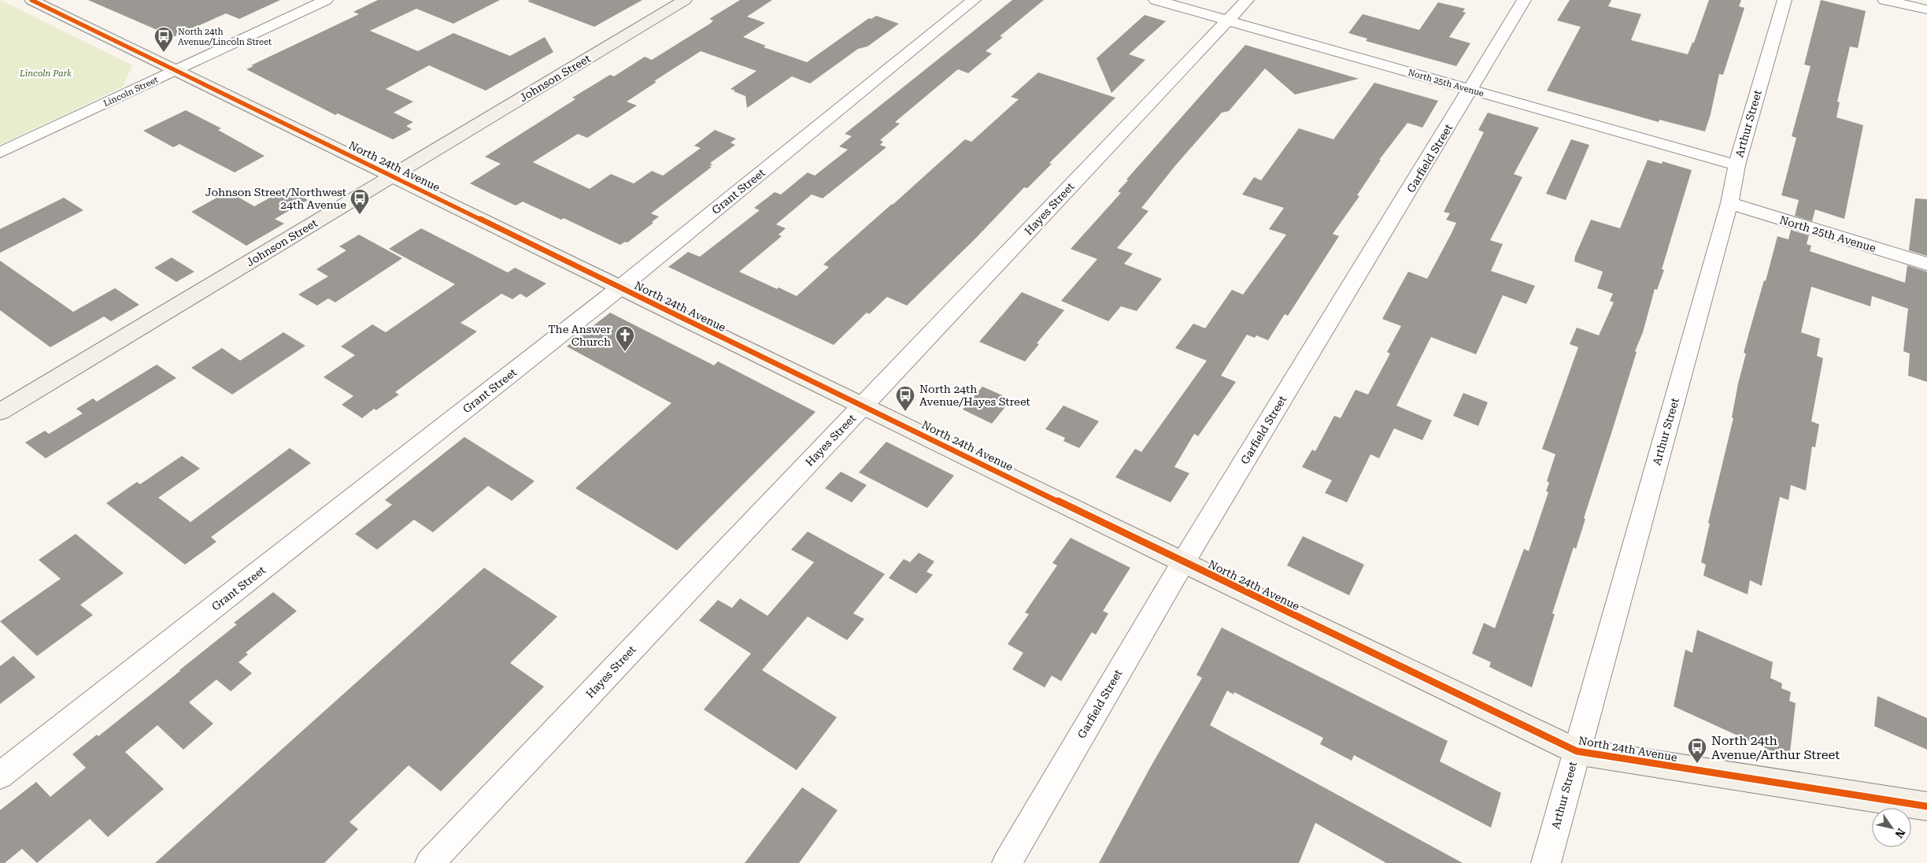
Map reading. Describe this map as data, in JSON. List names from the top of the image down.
{
  "streets": {
    "street": [
      "Johnson Street",
      "North 25th Avenue",
      "Lincoln Street",
      "Arthur Street",
      "Garfield Street",
      "North 24th Avenue",
      "Grant Street",
      "Hayes Street"
    ]
  },
  "crossings": [
    ["Johnson Street", "North 24th Avenue"],
    ["North 25th Avenue", "Arthur Street"],
    ["North 25th Avenue", "Garfield Street"],
    ["North 25th Avenue", "Hayes Street"],
    ["Lincoln Street", "North 24th Avenue"],
    ["Arthur Street", "North 24th Avenue"],
    ["Garfield Street", "North 24th Avenue"],
    ["North 24th Avenue", "Grant Street"],
    ["North 24th Avenue", "Hayes Street"]
  ],
  "parks": ["Lincoln Park"],
  "places": {
    "bus stop": [
      "North 24th Avenue/Lincoln Street",
      "Johnson Street/Northwest 24th Avenue",
      "North 24th Avenue/Hayes Street",
      "North 24th Avenue/Arthur Street"
    ],
    "church": ["The Answer Church"]
  },
  "north": "bottom right"
}
